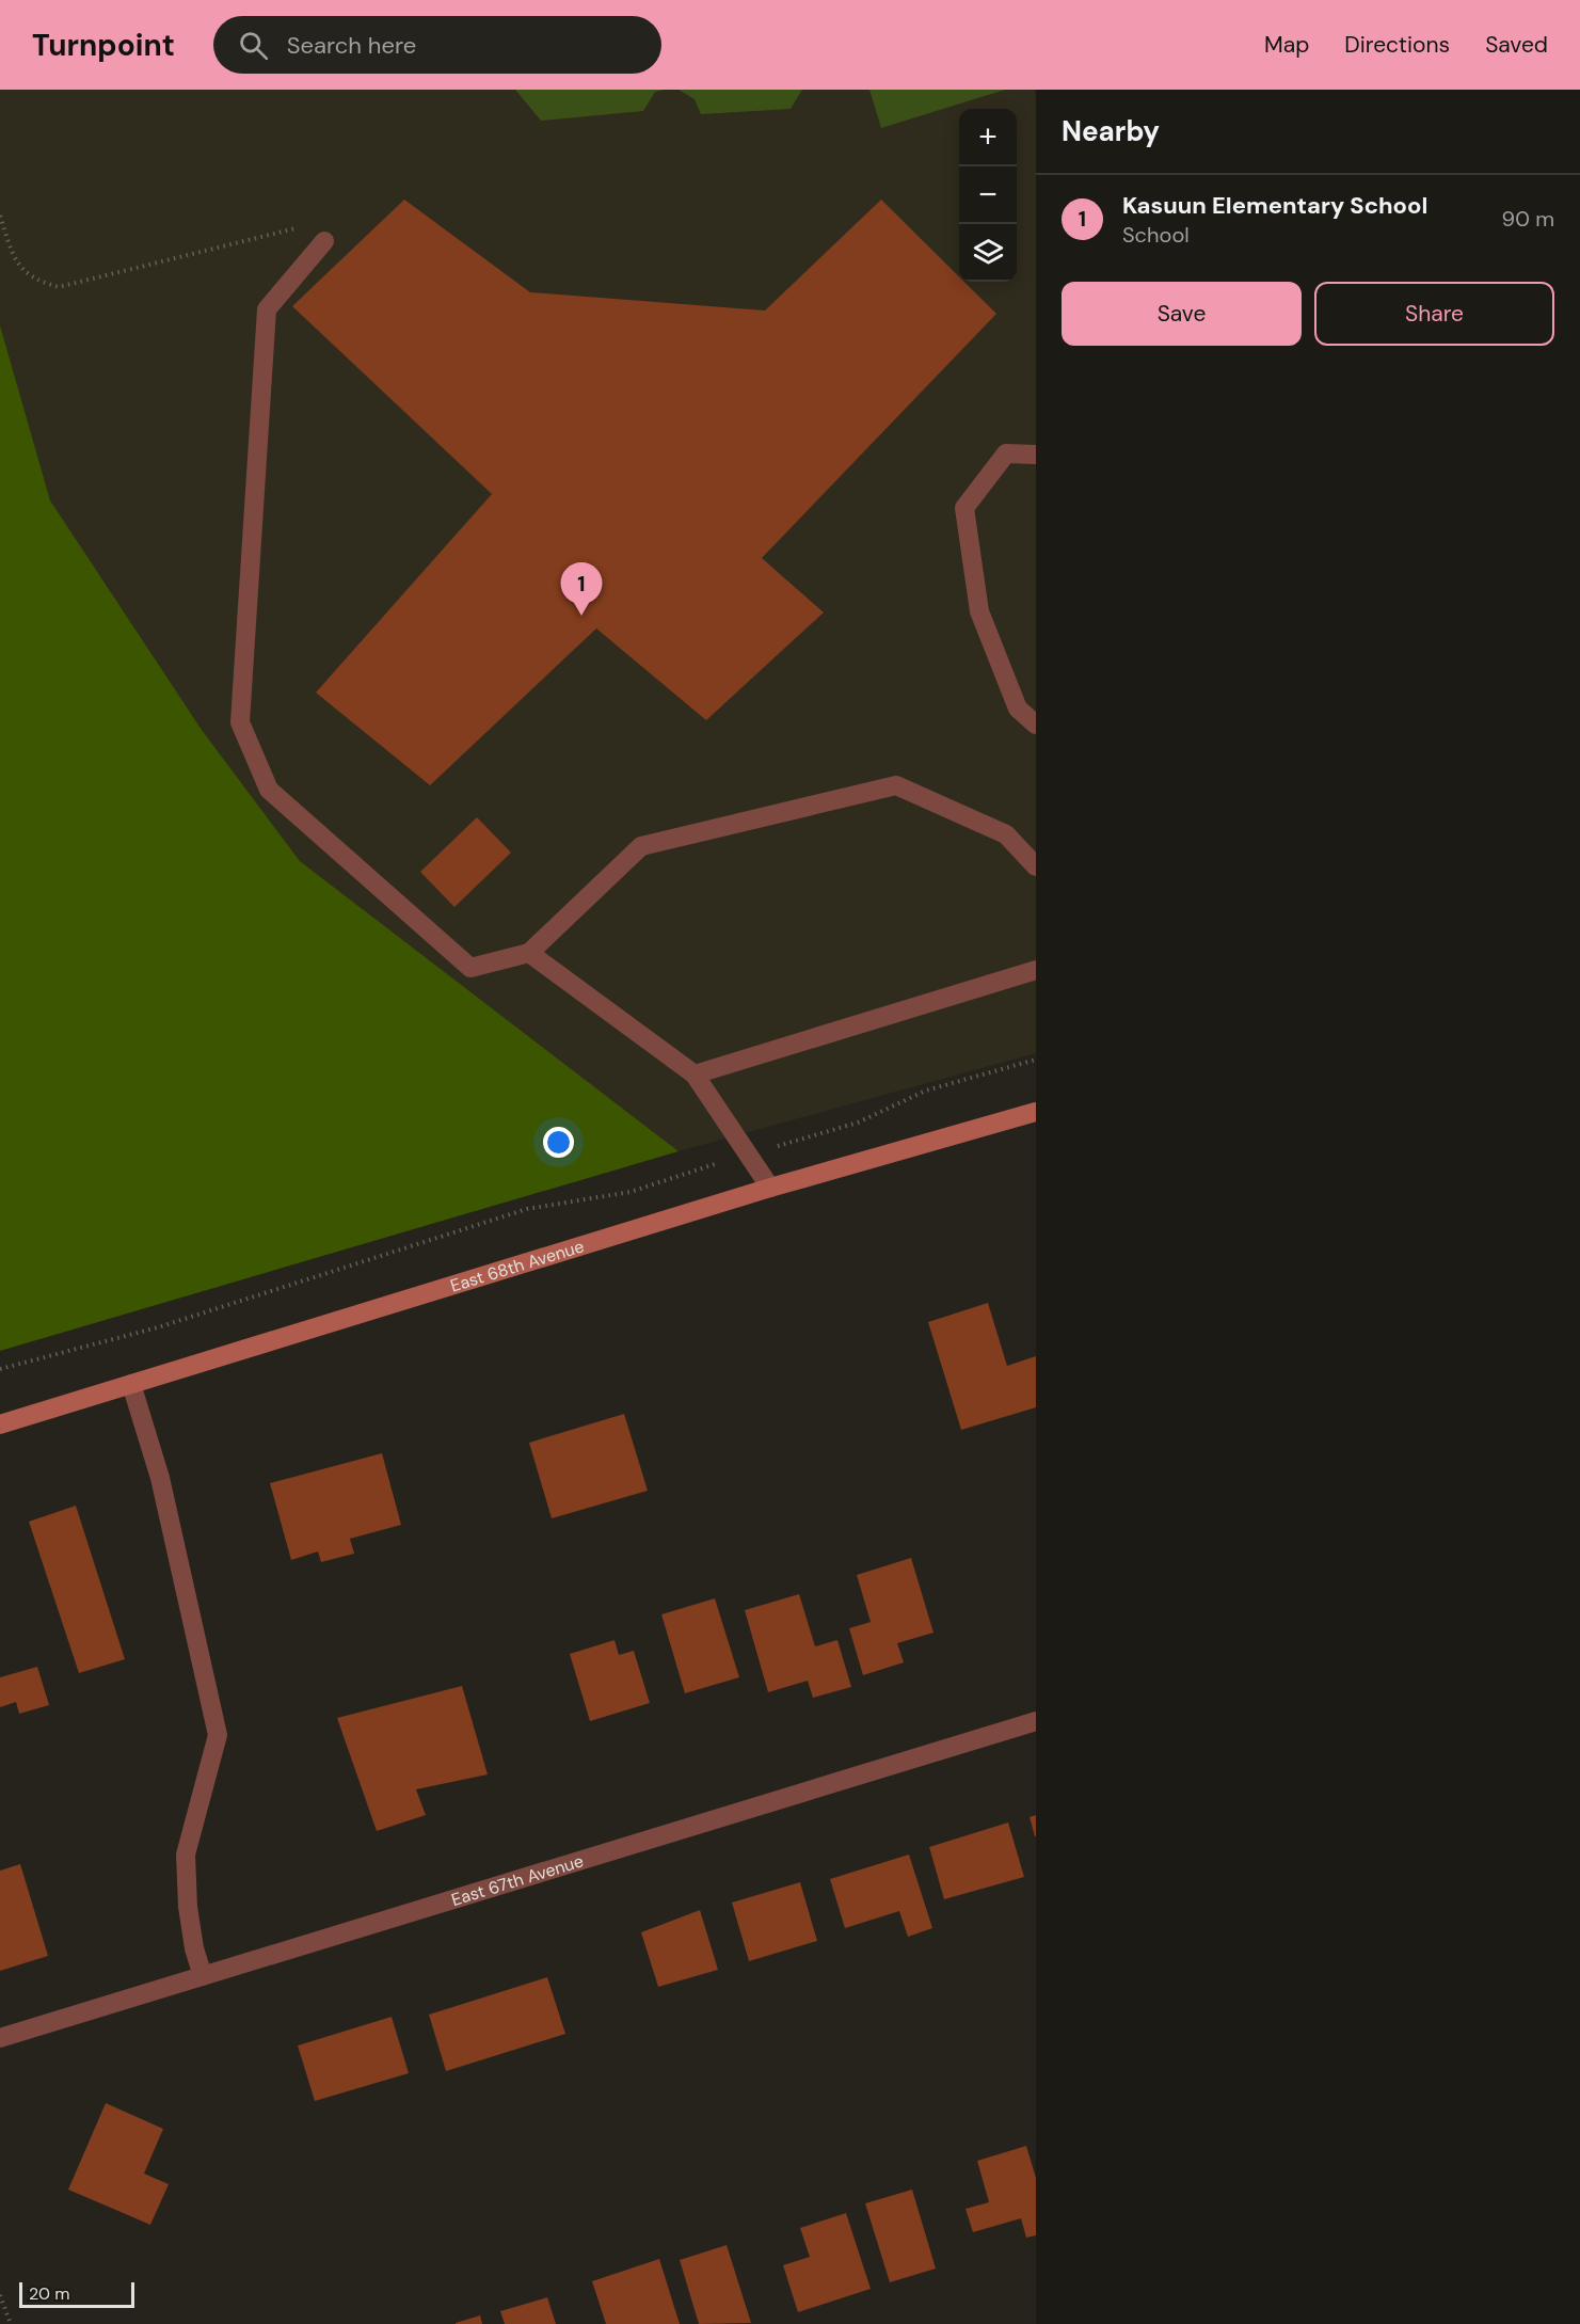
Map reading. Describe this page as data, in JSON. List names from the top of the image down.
{
  "streets": {
    "street": ["East 68th Avenue", "East 67th Avenue"]
  },
  "scale_bar": "20 m",
  "page": {
    "header": "Turnpoint",
    "search": "Search here",
    "nav": ["Map", "Directions", "Saved"],
    "heading": "Nearby",
    "map_buttons": ["+", "−"],
    "list": [
      {
        "mark": "1",
        "name": "Kasuun Elementary School",
        "note": "School",
        "value": "90 m"
      }
    ],
    "buttons": ["Save", "Share"],
    "pins": "1",
    "scale": "20 m"
  }
}
